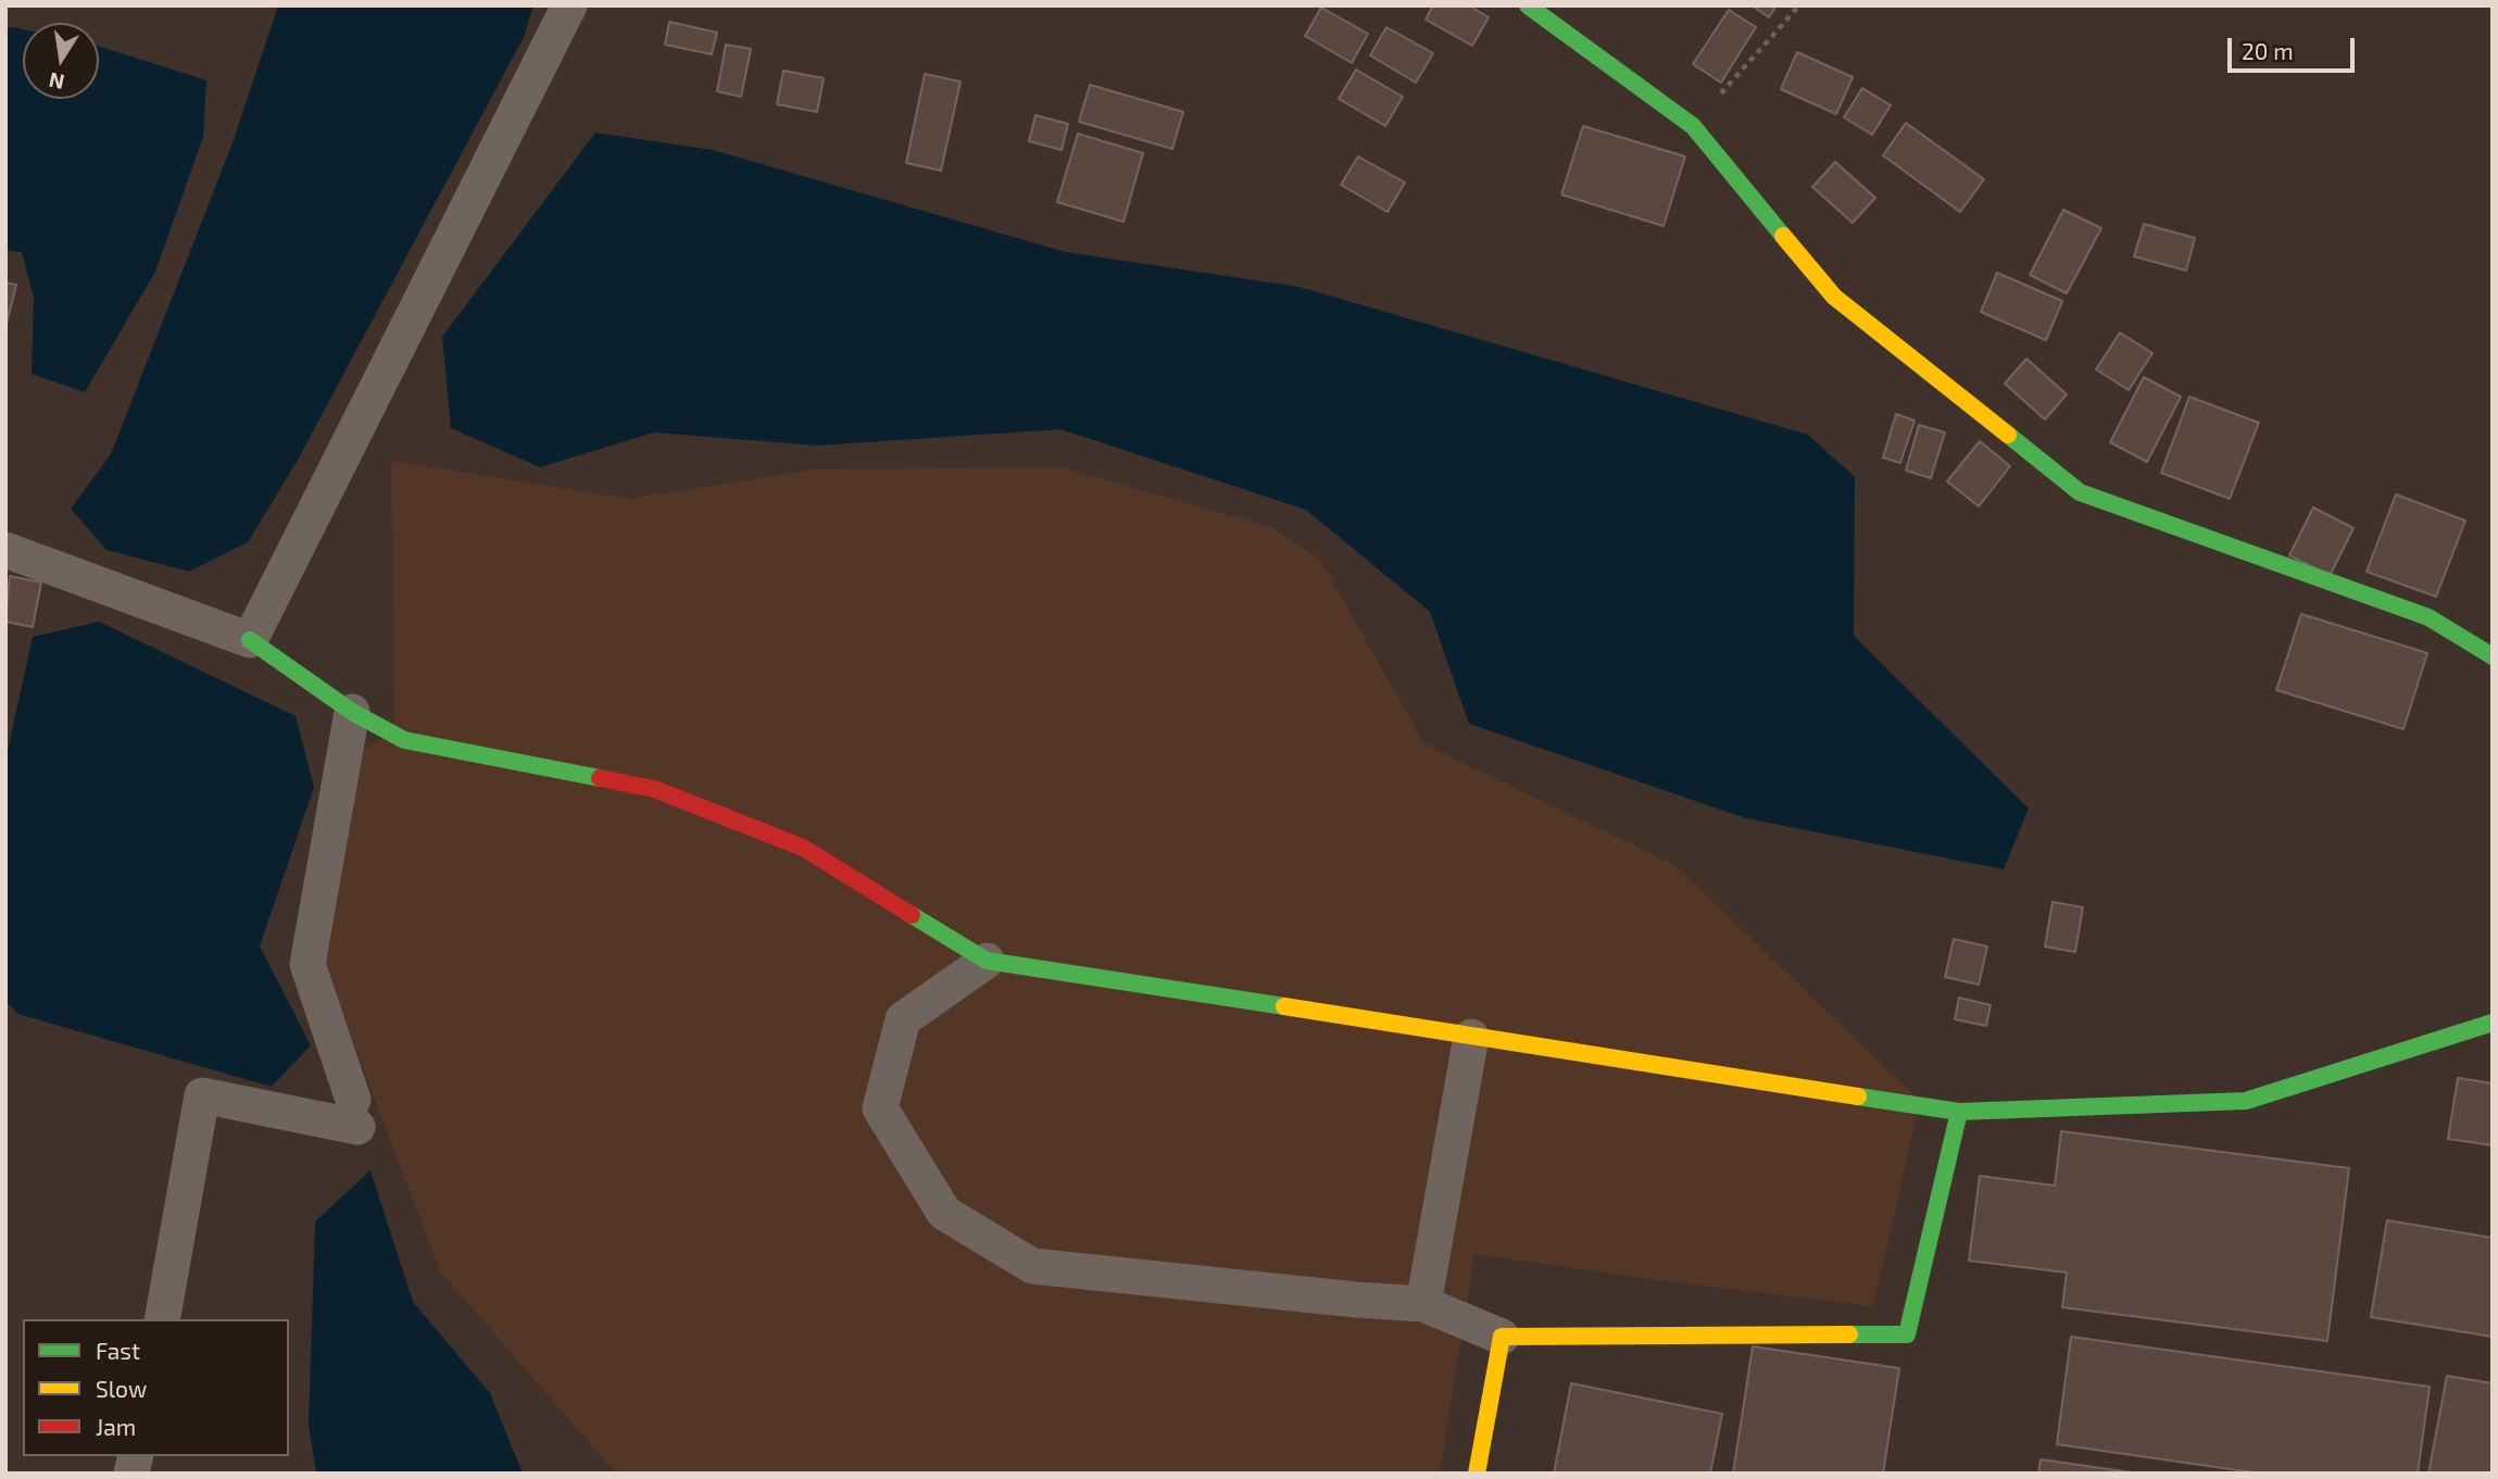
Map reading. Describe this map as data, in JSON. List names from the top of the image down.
{
  "legend": ["Fast", "Slow", "Jam"],
  "scale_bar": "20 m",
  "north": "bottom"
}
